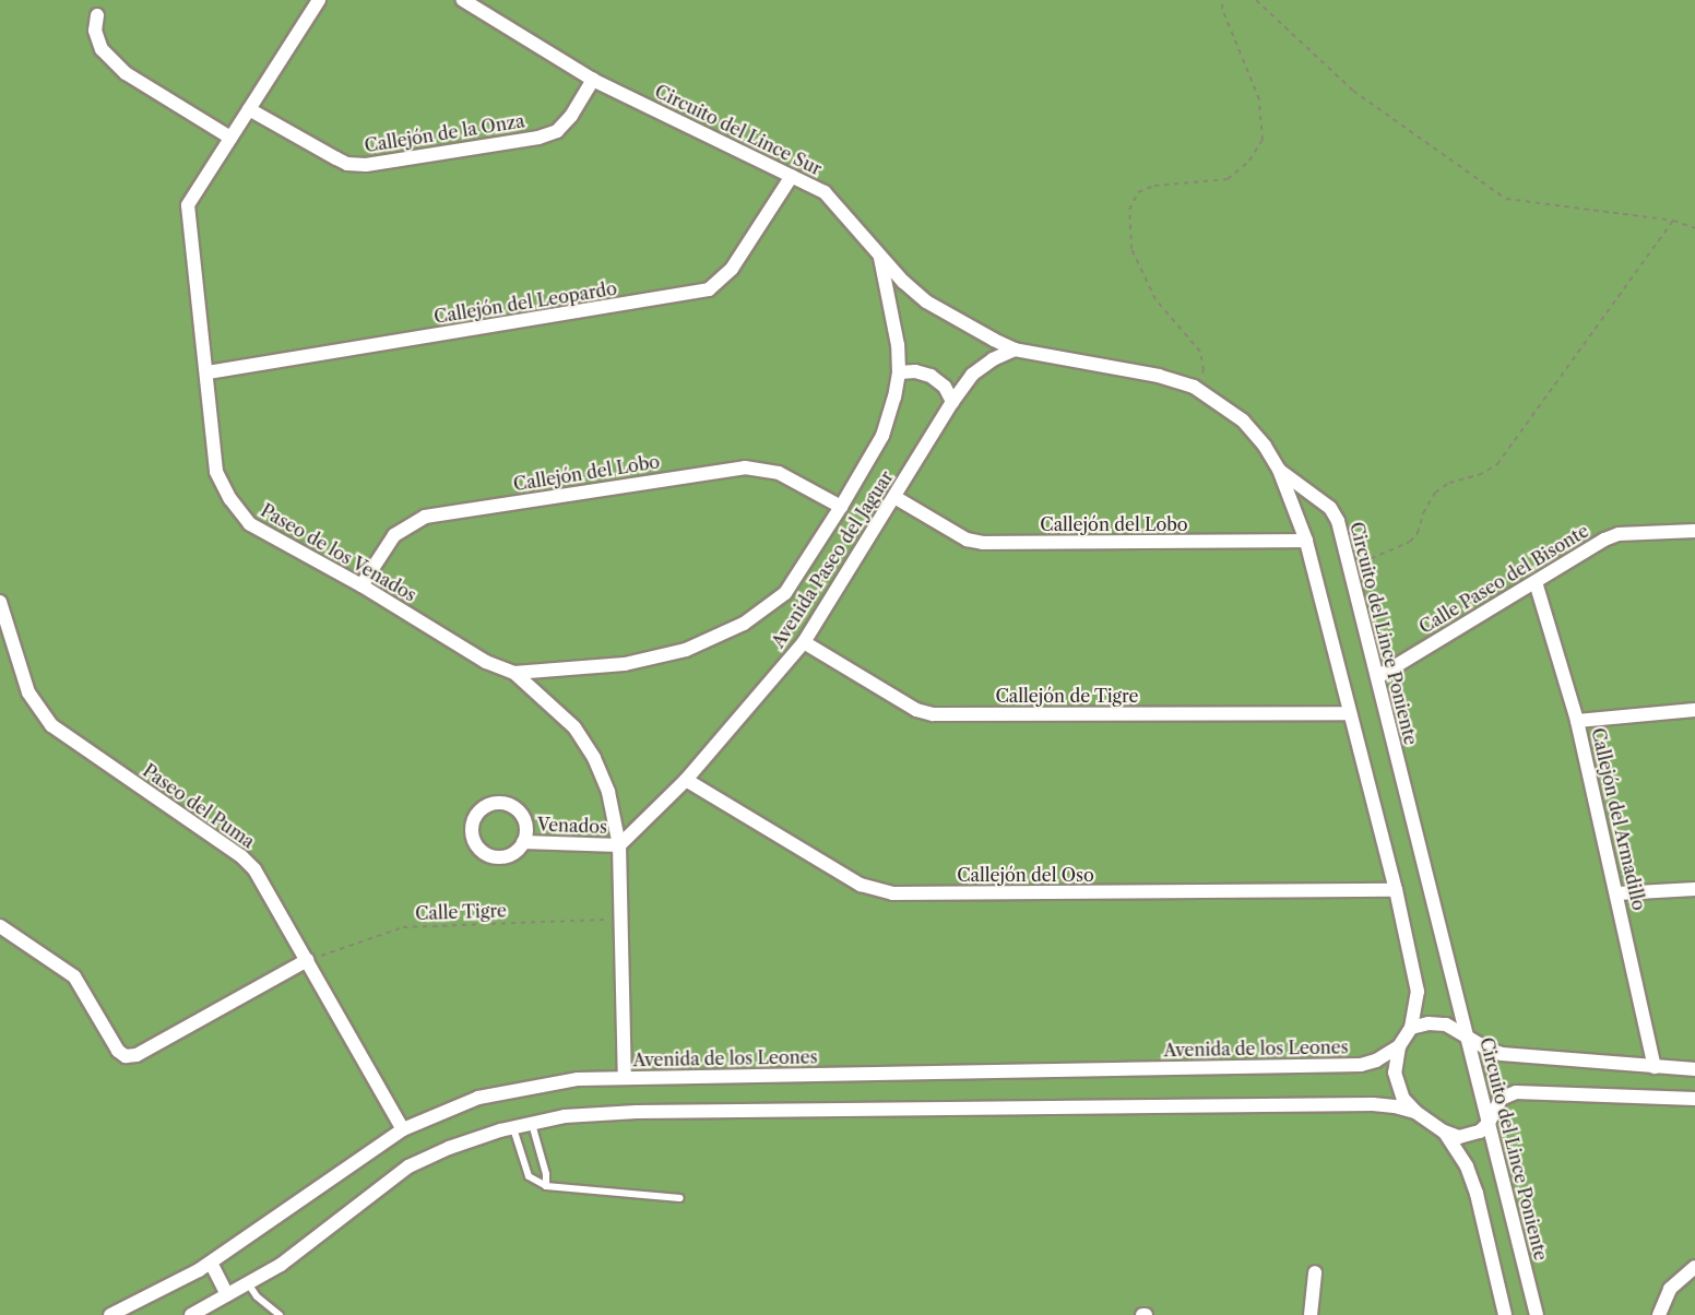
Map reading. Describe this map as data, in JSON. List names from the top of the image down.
{
  "streets": {
    "street": [
      "Circuito del Lince Sur",
      "Callejón de la Onza",
      "Callejón del Leopardo",
      "Callejón del Lobo",
      "Paseo de los Venados",
      "Avenida Paseo del Jaguar",
      "Calle Paseo del Bisonte",
      "Circuito del Lince Poniente",
      "Callejón de Tigre",
      "Paseo del Puma",
      "Callejón del Armadillo",
      "Venados",
      "Callejón del Oso",
      "Avenida de los Leones"
    ],
    "path": ["Calle Tigre"]
  },
  "crossings": [
    ["Circuito del Lince Sur", "Callejón de la Onza"],
    ["Circuito del Lince Sur", "Callejón del Leopardo"],
    ["Circuito del Lince Sur", "Avenida Paseo del Jaguar"],
    ["Circuito del Lince Sur", "Circuito del Lince Poniente"],
    ["Callejón de la Onza", "Paseo de los Venados"],
    ["Callejón del Leopardo", "Paseo de los Venados"],
    ["Callejón del Lobo", "Paseo de los Venados"],
    ["Callejón del Lobo", "Avenida Paseo del Jaguar"],
    ["Paseo de los Venados", "Avenida Paseo del Jaguar"],
    ["Paseo de los Venados", "Venados"],
    ["Paseo de los Venados", "Calle Tigre"],
    ["Paseo de los Venados", "Avenida de los Leones"],
    ["Avenida Paseo del Jaguar", "Callejón de Tigre"],
    ["Avenida Paseo del Jaguar", "Venados"],
    ["Avenida Paseo del Jaguar", "Callejón del Oso"],
    ["Calle Paseo del Bisonte", "Circuito del Lince Poniente"],
    ["Calle Paseo del Bisonte", "Callejón del Armadillo"],
    ["Circuito del Lince Poniente", "Avenida de los Leones"],
    ["Paseo del Puma", "Calle Tigre"],
    ["Paseo del Puma", "Avenida de los Leones"]
  ]
}
